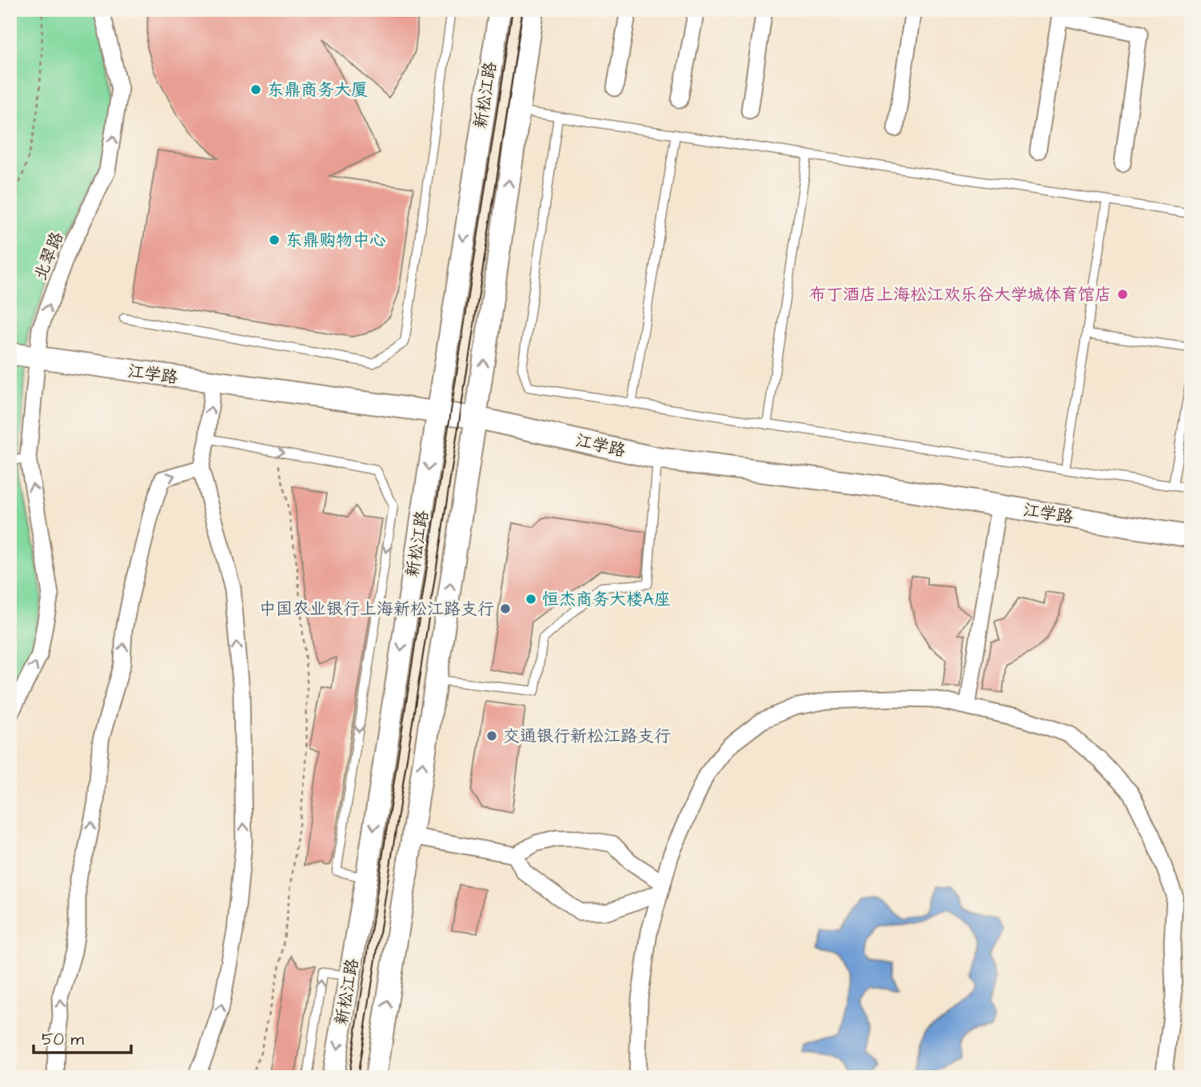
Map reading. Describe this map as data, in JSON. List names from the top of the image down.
{
  "streets": {
    "main road": ["新松江路", "江学路"],
    "street": ["北翠路"]
  },
  "crossings": [
    ["新松江路", "江学路"],
    ["北翠路", "江学路"]
  ],
  "places": [
    "东鼎商务大厦",
    "东鼎购物中心",
    "布丁酒店上海松江欢乐谷大学城体育馆店",
    "恒杰商务大楼A座",
    "中国农业银行上海新松江路支行",
    "交通银行新松江路支行"
  ],
  "scale_bar": "50 m"
}
